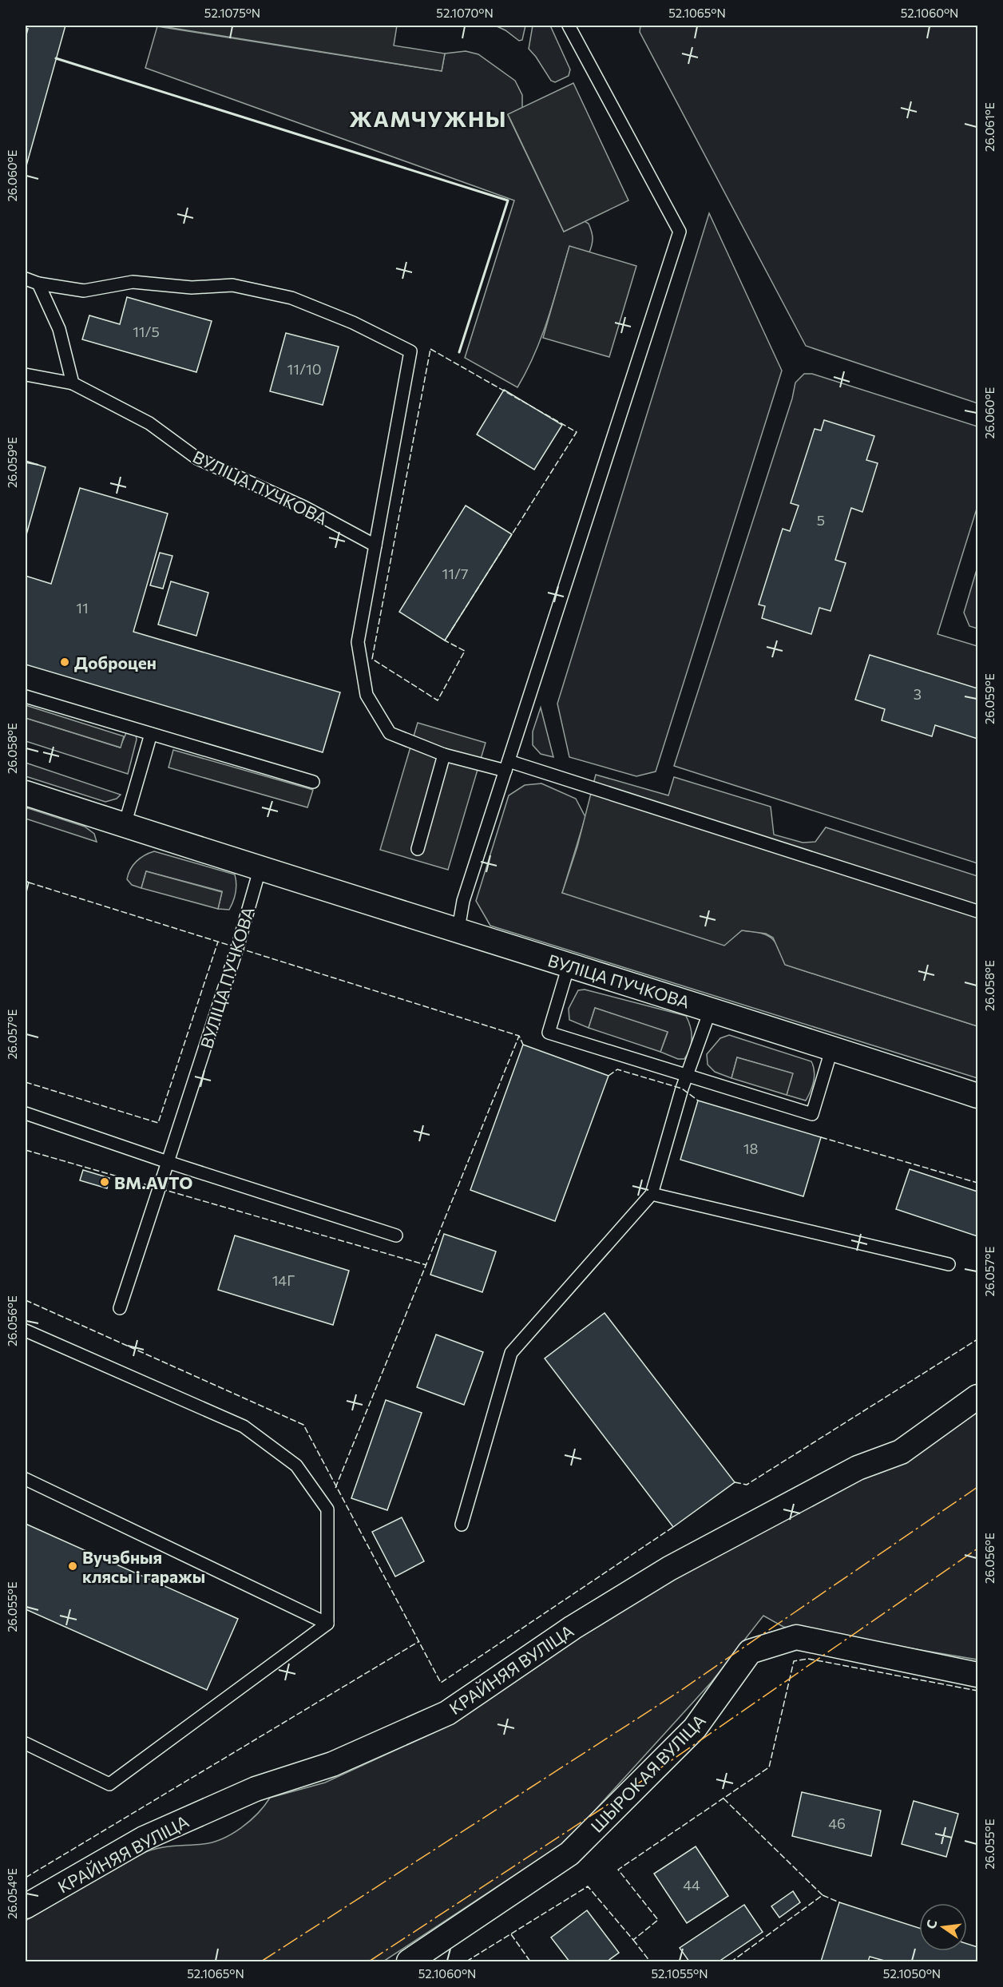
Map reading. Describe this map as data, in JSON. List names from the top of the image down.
{
  "streets": {
    "street": ["ВУЛІЦА ПУЧКОВА", "КРАЙНЯЯ ВУЛІЦА", "ШЫРОКАЯ ВУЛІЦА"]
  },
  "districts": ["ЖАМЧУЖНЫ"],
  "places": ["Доброцен", "BM.AVTO", "Вучэбныя клясы і гаражы"],
  "house_numbers": [
    "11/5",
    "11/10",
    "5",
    "11/7",
    "11",
    "3",
    "18",
    "14Г",
    "46",
    "44"
  ],
  "north": "left",
  "coordinates": [
    "52.1075°N",
    "52.1070°N",
    "52.1065°N",
    "52.1060°N",
    "26.061°E",
    "26.060°E",
    "26.059°E",
    "26.058°E",
    "26.057°E",
    "26.056°E",
    "26.055°E",
    "26.054°E",
    "52.1055°N",
    "52.1050°N"
  ]
}
